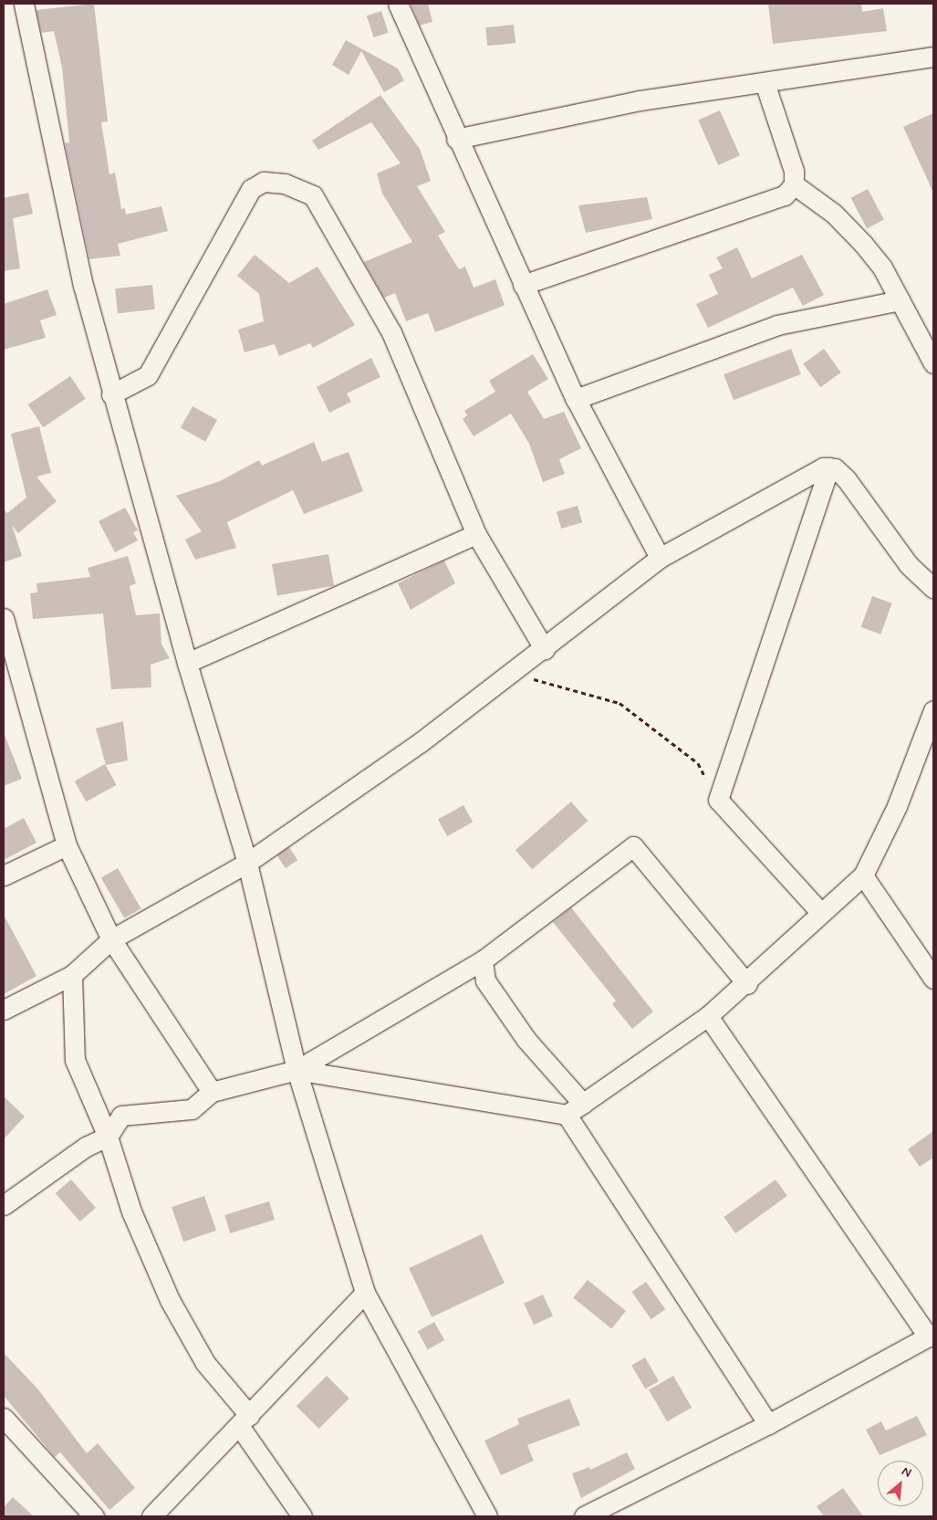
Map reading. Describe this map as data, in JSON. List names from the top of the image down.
{
  "north": "top right"
}
